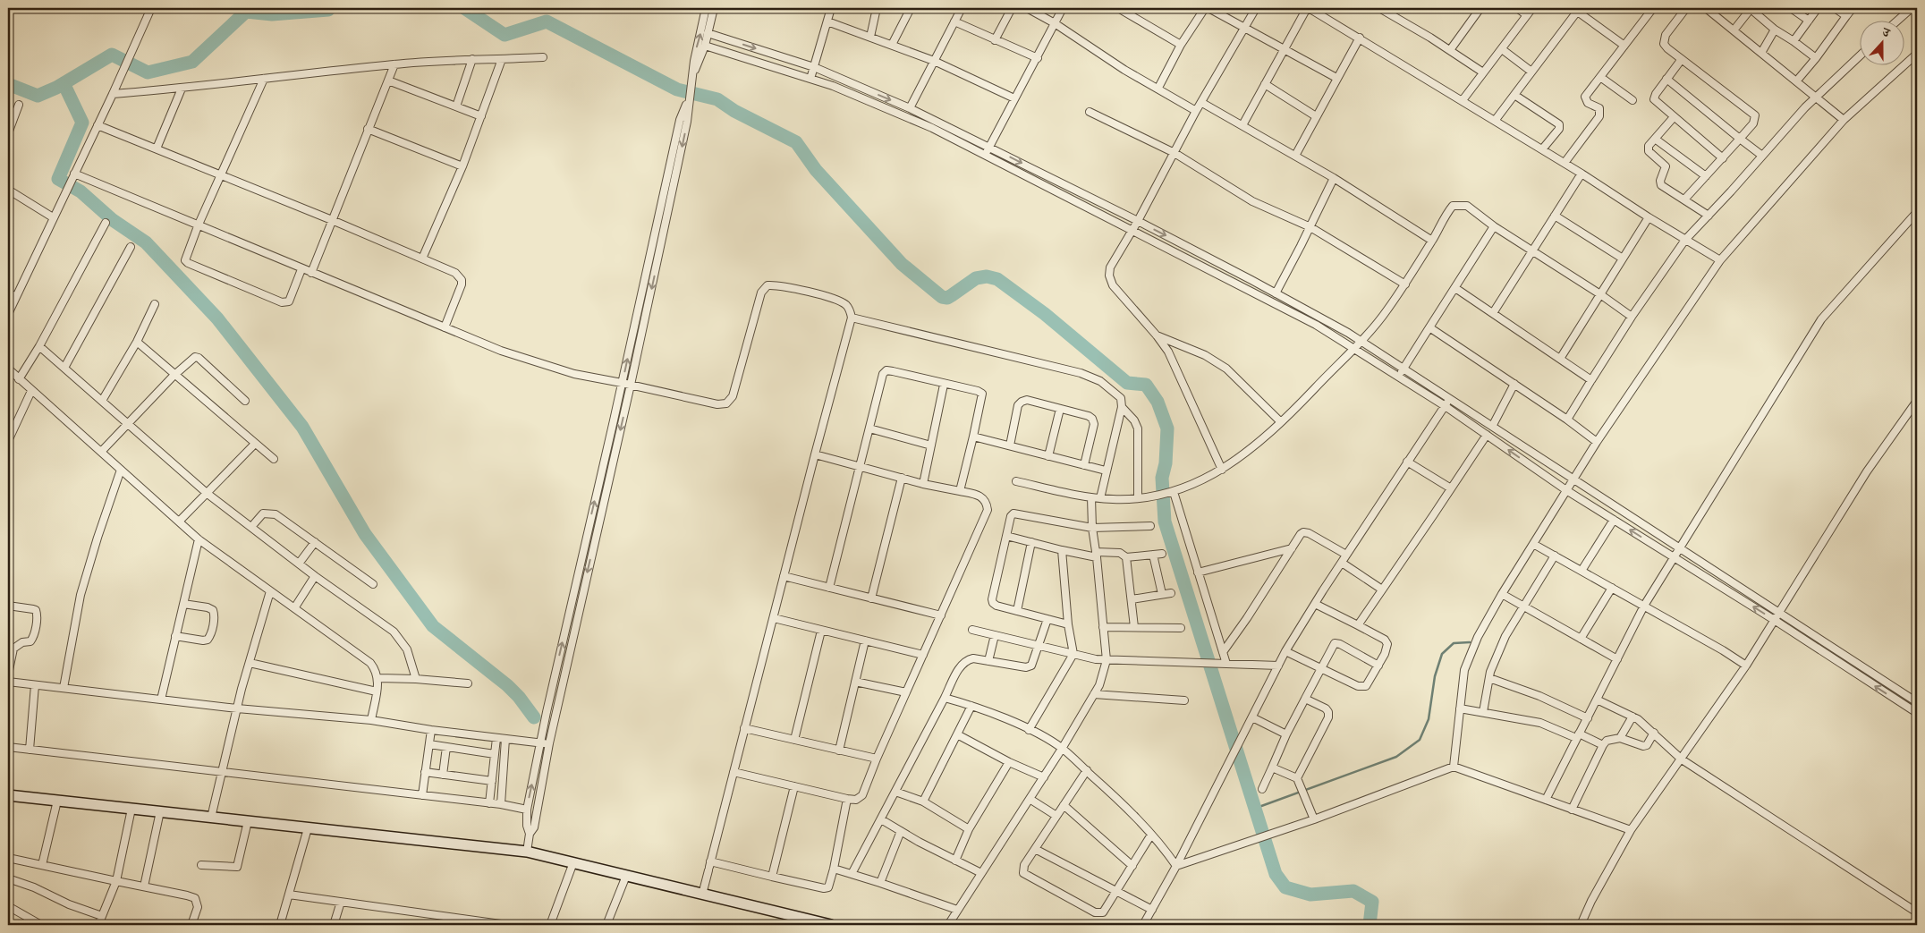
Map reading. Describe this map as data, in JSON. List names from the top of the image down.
{
  "north": "top"
}
